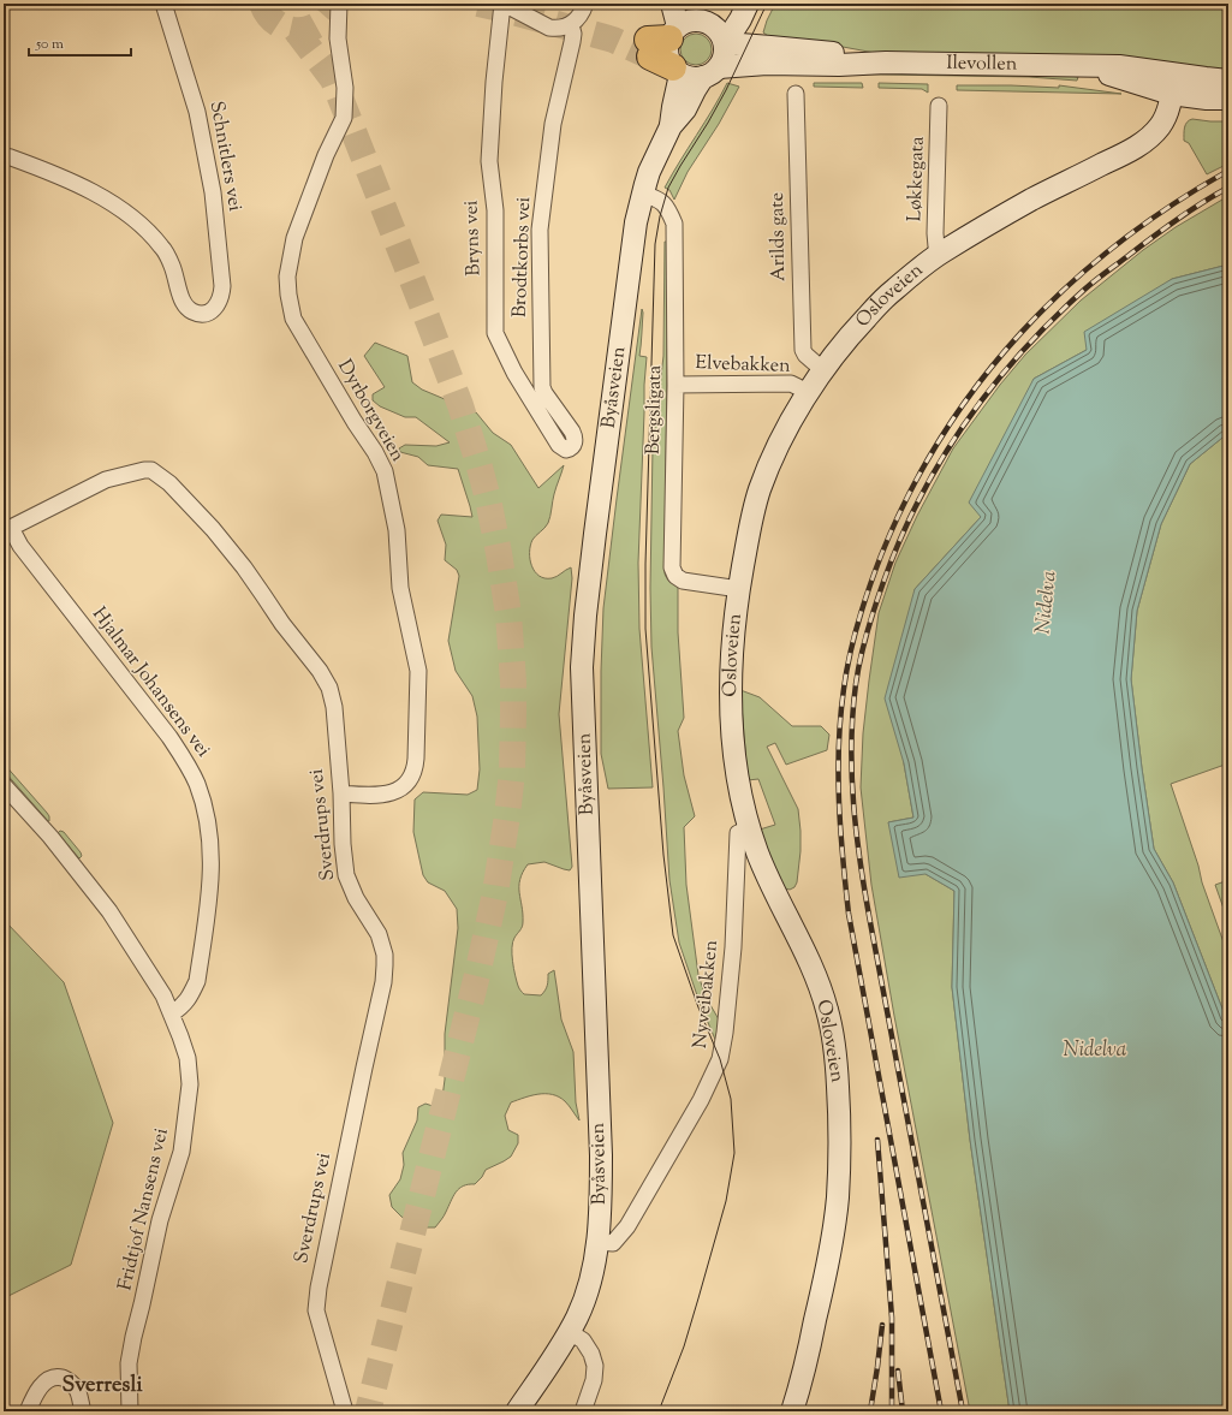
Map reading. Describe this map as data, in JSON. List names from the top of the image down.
{
  "streets": {
    "main road": ["Ilevollen", "Osloveien", "Byåsveien"],
    "street": [
      "Schnitlers vei",
      "Løkkegata",
      "Arilds gate",
      "Bryns vei",
      "Brodtkorbs vei",
      "Elvebakken",
      "Bergsligata",
      "Dyrborgveien",
      "Hjalmar Johansens vei",
      "Sverdrups vei",
      "Nyveibakken",
      "Fridtjof Nansens vei"
    ]
  },
  "crossings": [
    ["Ilevollen", "Osloveien"],
    ["Ilevollen", "Byåsveien"],
    ["Løkkegata", "Osloveien"],
    ["Arilds gate", "Osloveien"],
    ["Bryns vei", "Brodtkorbs vei"],
    ["Osloveien", "Elvebakken"],
    ["Osloveien", "Bergsligata"],
    ["Osloveien", "Nyveibakken"],
    ["Elvebakken", "Bergsligata"],
    ["Byåsveien", "Bergsligata"],
    ["Byåsveien", "Nyveibakken"],
    ["Dyrborgveien", "Sverdrups vei"],
    ["Hjalmar Johansens vei", "Sverdrups vei"],
    ["Hjalmar Johansens vei", "Fridtjof Nansens vei"]
  ],
  "districts": ["Sverresli"],
  "water": ["Nidelva"],
  "scale_bar": "50 m"
}
